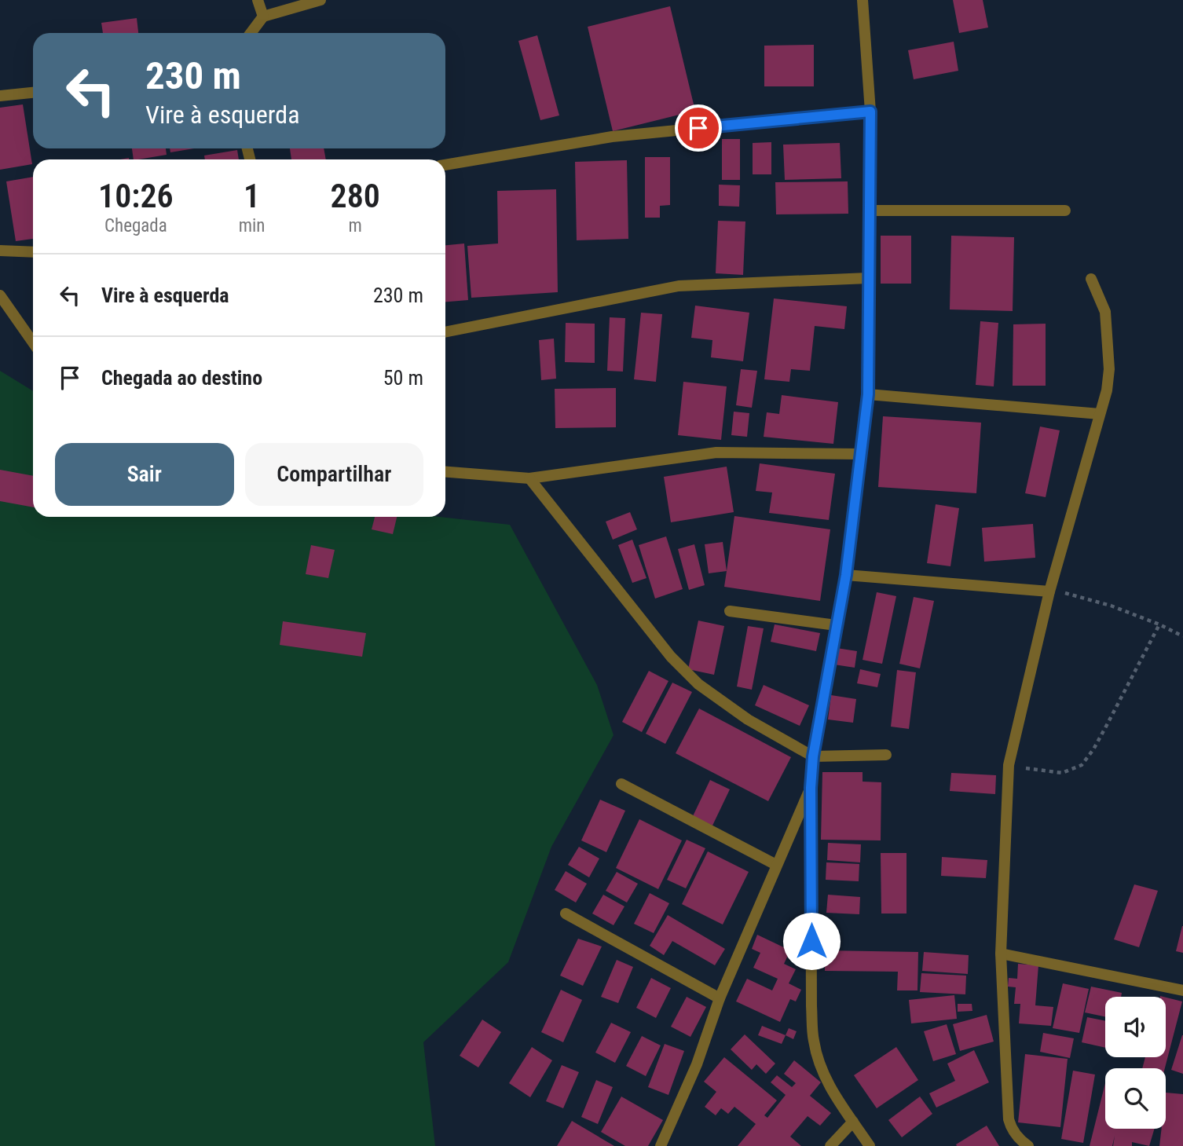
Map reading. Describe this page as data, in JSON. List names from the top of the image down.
{
  "page": {
    "turn": ["230 m", "Vire à esquerda"],
    "eta": [
      "10:26",
      "Chegada",
      "1",
      "min",
      "280",
      "m"
    ],
    "list": [
      {
        "name": "Vire à esquerda",
        "value": "230 m"
      },
      {
        "name": "Chegada ao destino",
        "value": "50 m"
      }
    ],
    "buttons": ["Sair", "Compartilhar"]
  }
}
